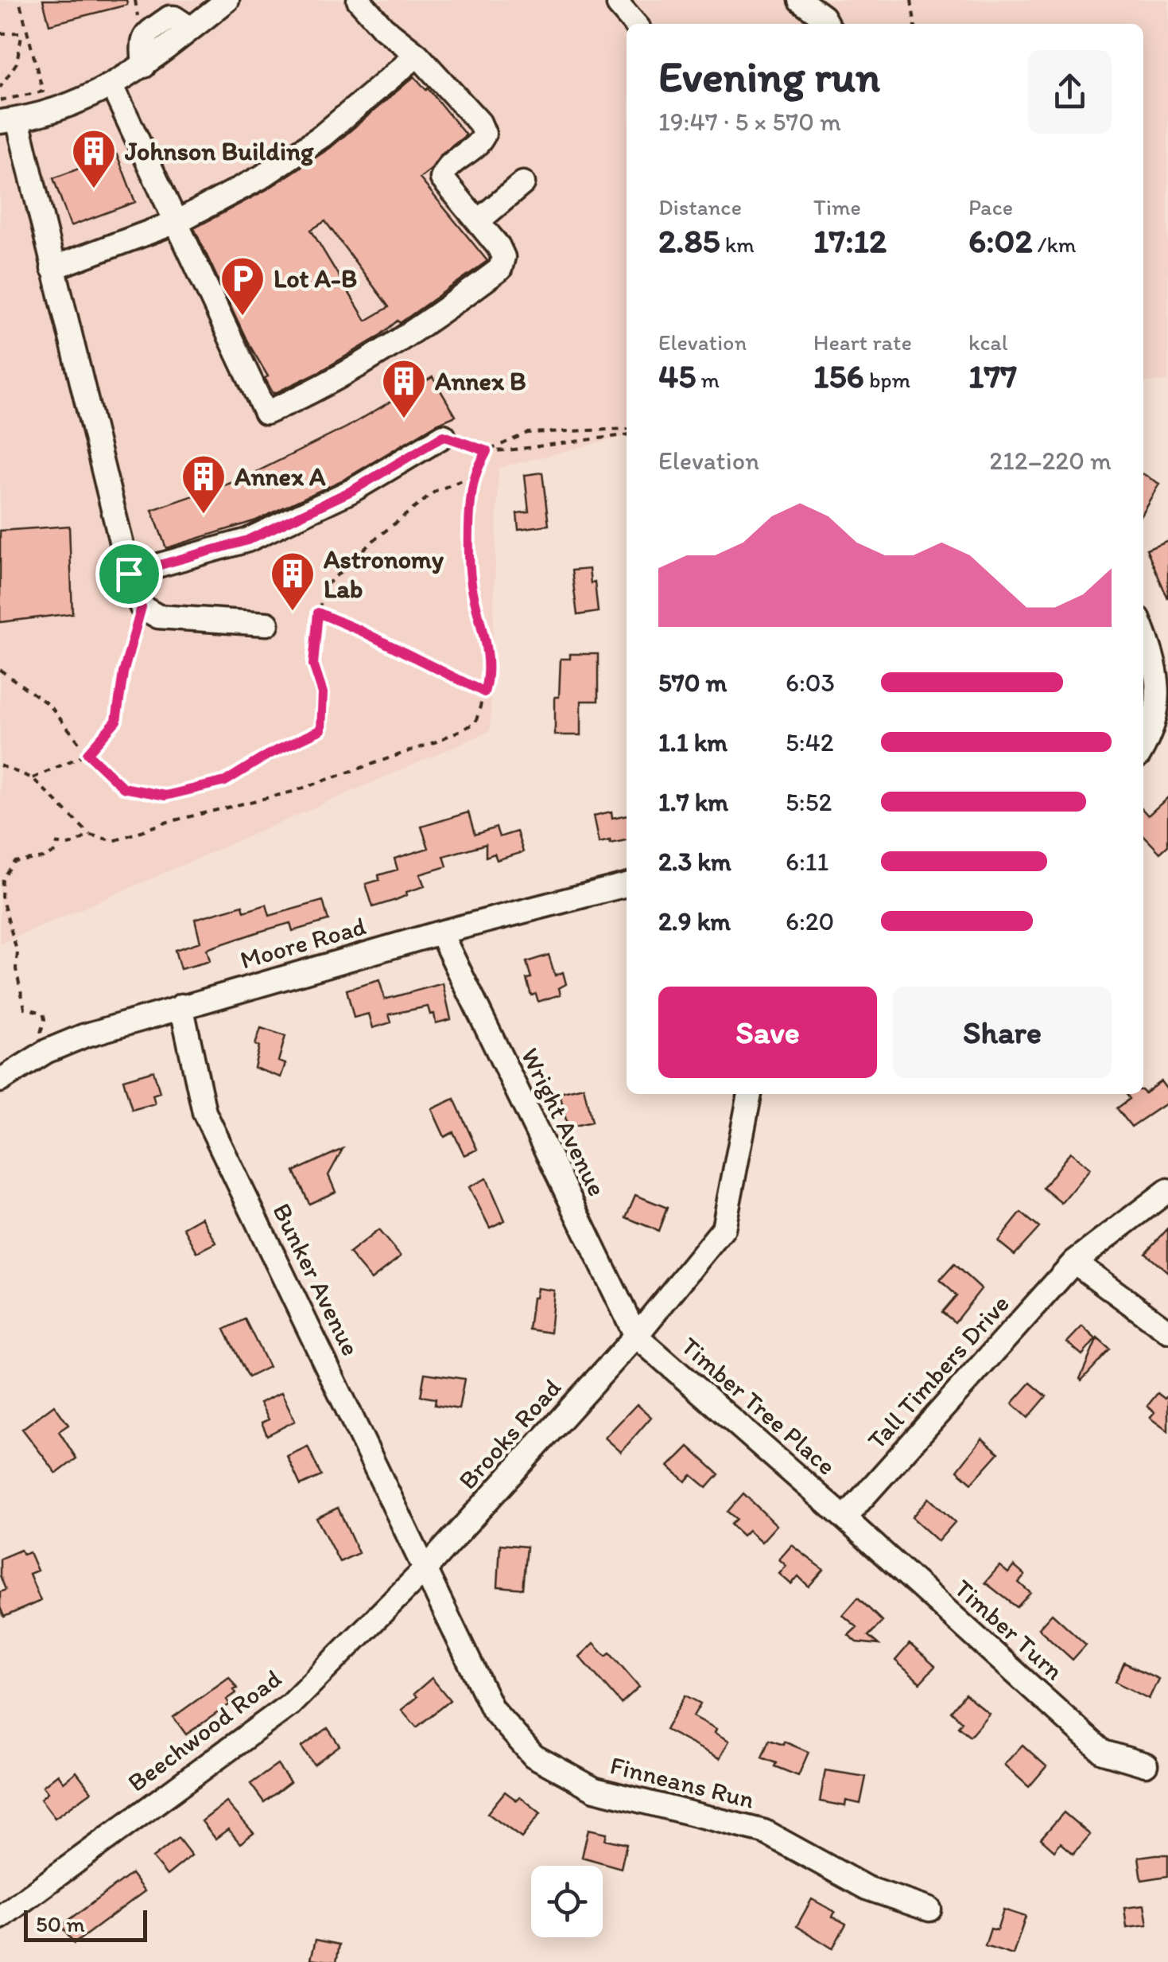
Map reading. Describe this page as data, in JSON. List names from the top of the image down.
{
  "streets": {
    "street": [
      "Moore Road",
      "Wright Avenue",
      "Bunker Avenue",
      "Tall Timbers Drive",
      "Timber Tree Place",
      "Brooks Road",
      "Timber Turn",
      "Beechwood Road",
      "Finneans Run"
    ]
  },
  "crossings": [
    ["Moore Road", "Wright Avenue"],
    ["Moore Road", "Bunker Avenue"],
    ["Wright Avenue", "Timber Tree Place"],
    ["Wright Avenue", "Brooks Road"],
    ["Bunker Avenue", "Brooks Road"],
    ["Bunker Avenue", "Beechwood Road"],
    ["Bunker Avenue", "Finneans Run"],
    ["Tall Timbers Drive", "Timber Tree Place"],
    ["Tall Timbers Drive", "Timber Turn"],
    ["Timber Tree Place", "Brooks Road"],
    ["Timber Tree Place", "Timber Turn"],
    ["Brooks Road", "Beechwood Road"],
    ["Brooks Road", "Finneans Run"],
    ["Beechwood Road", "Finneans Run"]
  ],
  "places": {
    "building": [
      "Johnson Building",
      "Annex B",
      "Annex A",
      "Astronomy Lab"
    ],
    "parking": ["Lot A-B"]
  },
  "scale_bar": "50 m",
  "page": {
    "heading": ["Evening run", "19:47 · 5 × 570 m"],
    "stats": [
      ["Distance", "2.85 km"],
      ["Time", "17:12"],
      ["Pace", "6:02 /km"],
      ["Elevation", "45 m"],
      ["Heart rate", "156 bpm"],
      ["kcal", "177"]
    ],
    "chart": ["Elevation", "212–220 m"],
    "list": [
      {
        "name": "570 m",
        "note": "6:03"
      },
      {
        "name": "1.1 km",
        "note": "5:42"
      },
      {
        "name": "1.7 km",
        "note": "5:52"
      },
      {
        "name": "2.3 km",
        "note": "6:11"
      },
      {
        "name": "2.9 km",
        "note": "6:20"
      }
    ],
    "buttons": ["Save", "Share"],
    "scale": "50 m"
  }
}
